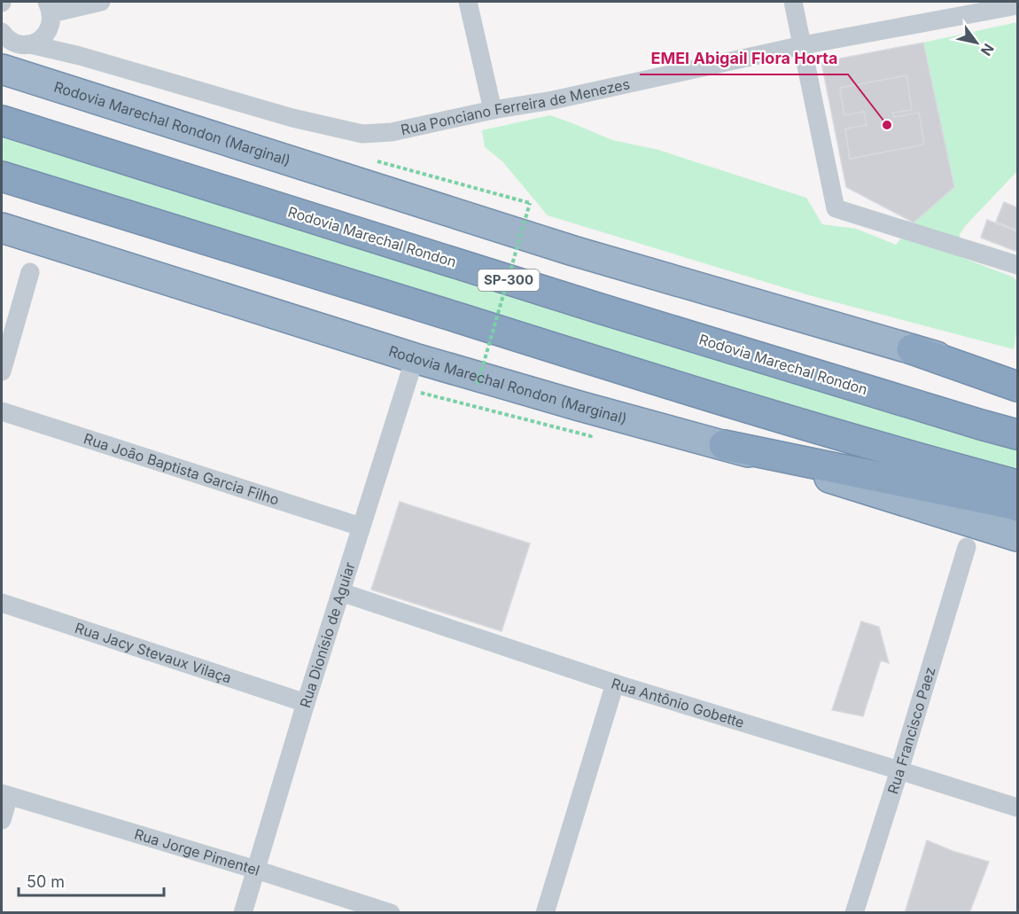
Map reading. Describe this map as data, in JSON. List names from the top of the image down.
{
  "streets": {
    "highway": ["Rodovia Marechal Rondon (Marginal)", "Rodovia Marechal Rondon", "SP-300"],
    "street": [
      "Rua Ponciano Ferreira de Menezes",
      "Rua João Baptista Garcia Filho",
      "Rua Dionísio de Aguiar",
      "Rua Jacy Stevaux Vilaça",
      "Rua Antônio Gobette",
      "Rua Francisco Paez",
      "Rua Jorge Pimentel"
    ]
  },
  "crossings": [
    ["Rodovia Marechal Rondon (Marginal)", "Rua Dionísio de Aguiar"],
    ["Rua João Baptista Garcia Filho", "Rua Dionísio de Aguiar"],
    ["Rua Dionísio de Aguiar", "Rua Jacy Stevaux Vilaça"],
    ["Rua Dionísio de Aguiar", "Rua Antônio Gobette"],
    ["Rua Dionísio de Aguiar", "Rua Jorge Pimentel"],
    ["Rua Antônio Gobette", "Rua Francisco Paez"]
  ],
  "places": ["EMEI Abigail Flora Horta"],
  "scale_bar": "50 m",
  "north": "bottom right"
}
